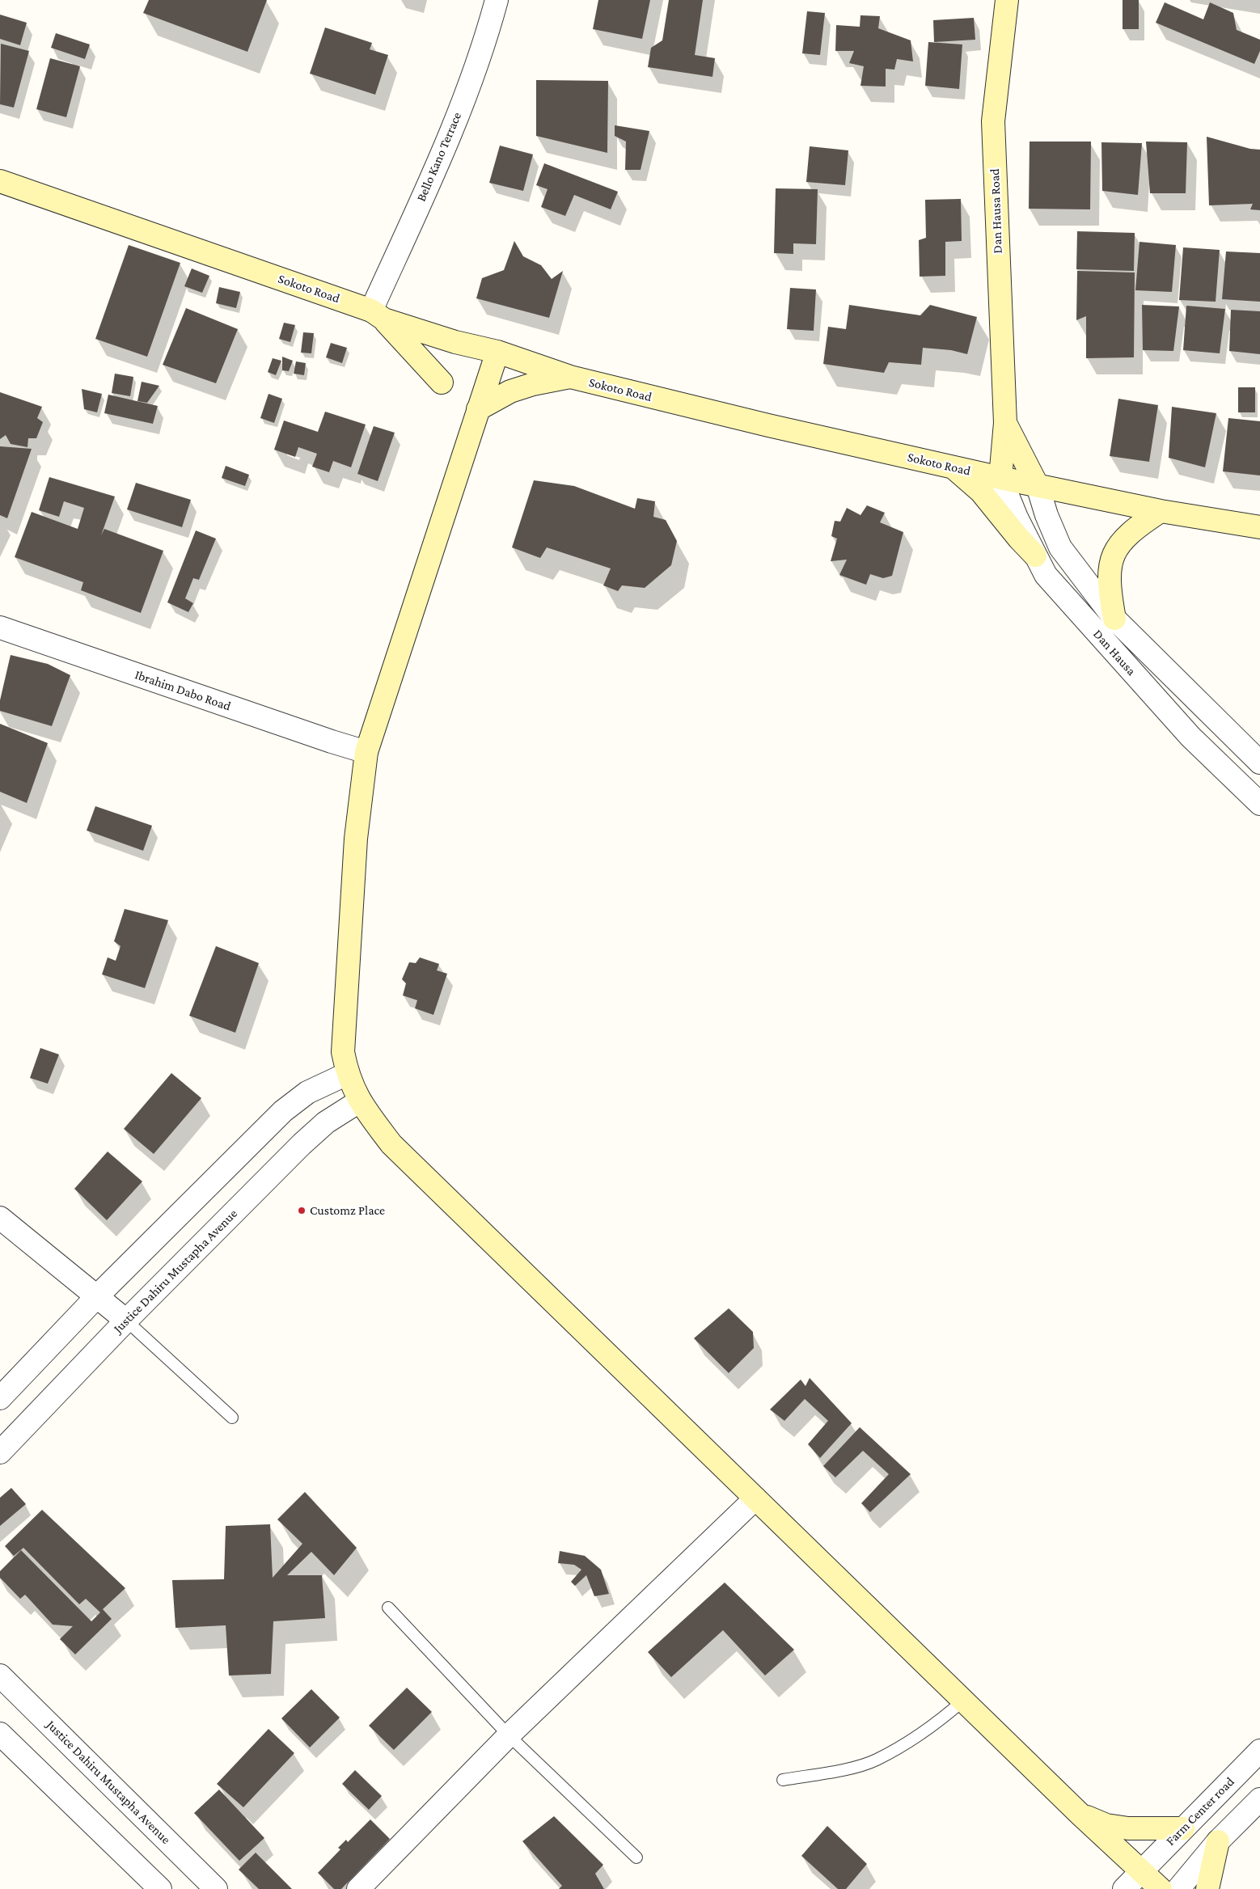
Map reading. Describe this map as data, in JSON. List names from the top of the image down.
{
  "streets": {
    "street": [
      "Bello Kano Terrace",
      "Dan Hausa Road",
      "Sokoto Road",
      "Dan Hausa",
      "Ibrahim Dabo Road",
      "Justice Dahiru Mustapha Avenue",
      "Farm Center road"
    ]
  },
  "crossings": [
    ["Bello Kano Terrace", "Sokoto Road"],
    ["Dan Hausa Road", "Sokoto Road"],
    ["Dan Hausa Road", "Dan Hausa"],
    ["Sokoto Road", "Dan Hausa"]
  ],
  "places": ["Customz Place"]
}
